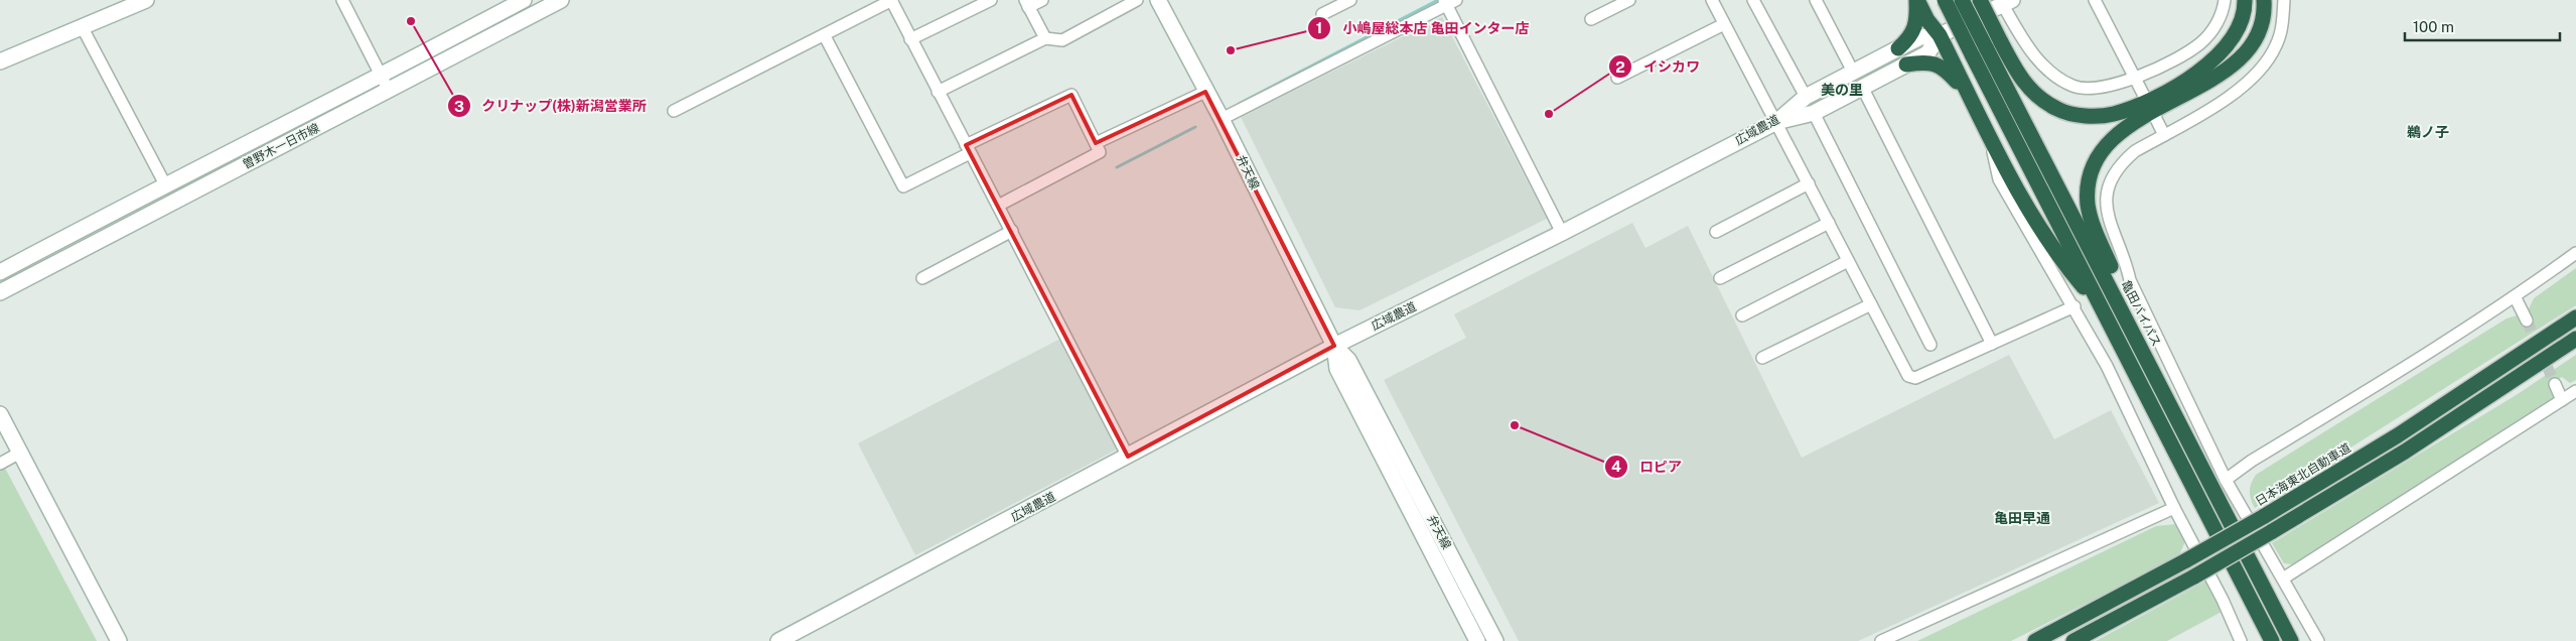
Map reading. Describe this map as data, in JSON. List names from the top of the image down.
{
  "streets": {
    "highway": ["亀田バイパス", "日本海東北自動車道"],
    "street": ["広域農道", "曽野木一日市線", "弁天線"]
  },
  "crossings": [
    ["広域農道", "弁天線"]
  ],
  "districts": ["美の里", "鵜ノ子", "亀田早通"],
  "places": [
    "クリナップ(株)新潟営業所",
    "小嶋屋総本店 亀田インター店",
    "イシカワ",
    "ロピア"
  ],
  "scale_bar": "100 m"
}
